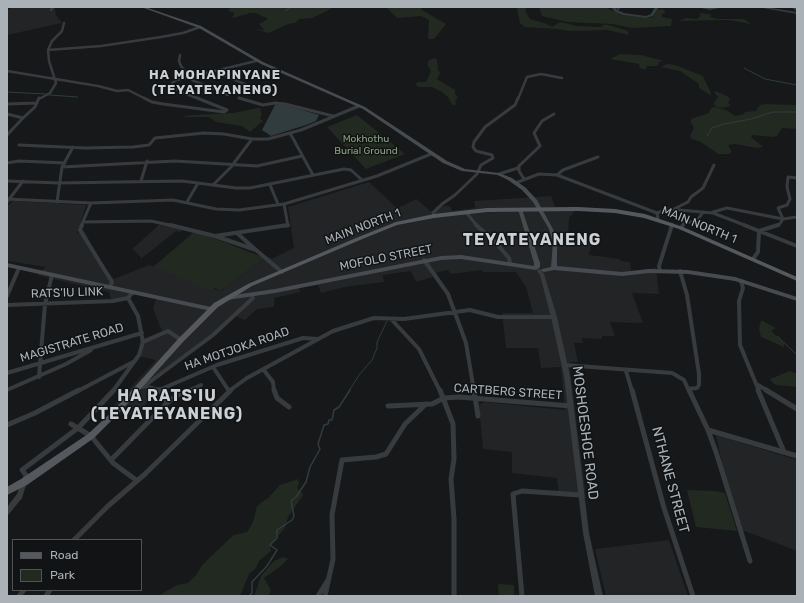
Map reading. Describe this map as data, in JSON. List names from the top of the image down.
{
  "streets": {
    "main road": ["MAIN NORTH 1", "MOFOLO STREET", "MOSHOESHOE ROAD"],
    "street": [
      "RATS'IU LINK",
      "MAGISTRATE ROAD",
      "HA MOTJOKA ROAD",
      "CARTBERG STREET",
      "NTHANE STREET"
    ]
  },
  "crossings": [
    ["MAIN NORTH 1", "MOFOLO STREET"],
    ["MAIN NORTH 1", "MOSHOESHOE ROAD"],
    ["MOFOLO STREET", "MOSHOESHOE ROAD"],
    ["HA MOTJOKA ROAD", "MOSHOESHOE ROAD"],
    ["CARTBERG STREET", "MOSHOESHOE ROAD"]
  ],
  "districts": ["HA MOHAPINYANE (TEYATEYANENG)", "TEYATEYANENG", "HA RATS'IU (TEYATEYANENG)"],
  "parks": ["Mokhothu Burial Ground"],
  "legend": ["Road", "Park"]
}
